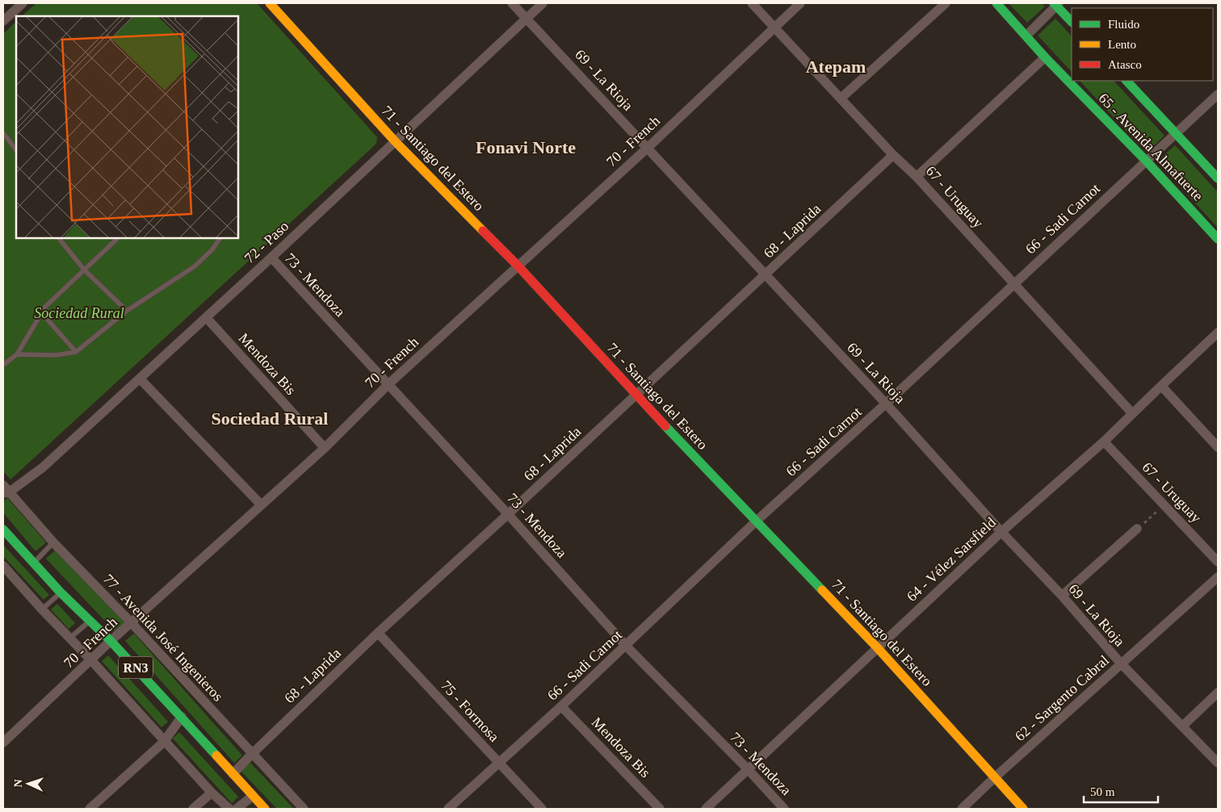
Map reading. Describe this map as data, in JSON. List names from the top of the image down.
{
  "streets": {
    "main road": ["65 - Avenida Almafuerte", "71 - Santiago del Estero", "RN3"],
    "street": [
      "69 - La Rioja",
      "70 - French",
      "67 - Uruguay",
      "66 - Sadi Carnot",
      "68 - Laprida",
      "72 - Paso",
      "73 - Mendoza",
      "Mendoza Bis",
      "64 - Vélez Sarsfield",
      "77 - Avenida José Ingenieros",
      "62 - Sargento Cabral",
      "75 - Formosa"
    ]
  },
  "crossings": [
    ["69 - La Rioja", "70 - French"],
    ["69 - La Rioja", "66 - Sadi Carnot"],
    ["69 - La Rioja", "68 - Laprida"],
    ["69 - La Rioja", "72 - Paso"],
    ["69 - La Rioja", "64 - Vélez Sarsfield"],
    ["69 - La Rioja", "62 - Sargento Cabral"],
    ["70 - French", "71 - Santiago del Estero"],
    ["70 - French", "67 - Uruguay"],
    ["70 - French", "73 - Mendoza"],
    ["70 - French", "Mendoza Bis"],
    ["70 - French", "77 - Avenida José Ingenieros"],
    ["70 - French", "RN3"],
    ["65 - Avenida Almafuerte", "66 - Sadi Carnot"],
    ["71 - Santiago del Estero", "66 - Sadi Carnot"],
    ["71 - Santiago del Estero", "68 - Laprida"],
    ["71 - Santiago del Estero", "72 - Paso"],
    ["71 - Santiago del Estero", "64 - Vélez Sarsfield"],
    ["71 - Santiago del Estero", "62 - Sargento Cabral"],
    ["67 - Uruguay", "66 - Sadi Carnot"],
    ["67 - Uruguay", "68 - Laprida"],
    ["67 - Uruguay", "64 - Vélez Sarsfield"],
    ["66 - Sadi Carnot", "73 - Mendoza"],
    ["66 - Sadi Carnot", "Mendoza Bis"],
    ["66 - Sadi Carnot", "75 - Formosa"],
    ["68 - Laprida", "73 - Mendoza"],
    ["68 - Laprida", "77 - Avenida José Ingenieros"],
    ["68 - Laprida", "RN3"],
    ["68 - Laprida", "75 - Formosa"],
    ["72 - Paso", "73 - Mendoza"],
    ["72 - Paso", "Mendoza Bis"],
    ["72 - Paso", "77 - Avenida José Ingenieros"],
    ["73 - Mendoza", "64 - Vélez Sarsfield"]
  ],
  "districts": ["Atepam", "Fonavi Norte", "Sociedad Rural"],
  "parks": ["Sociedad Rural"],
  "legend": ["Fluido", "Lento", "Atasco"],
  "scale_bar": "50 m",
  "north": "left"
}
